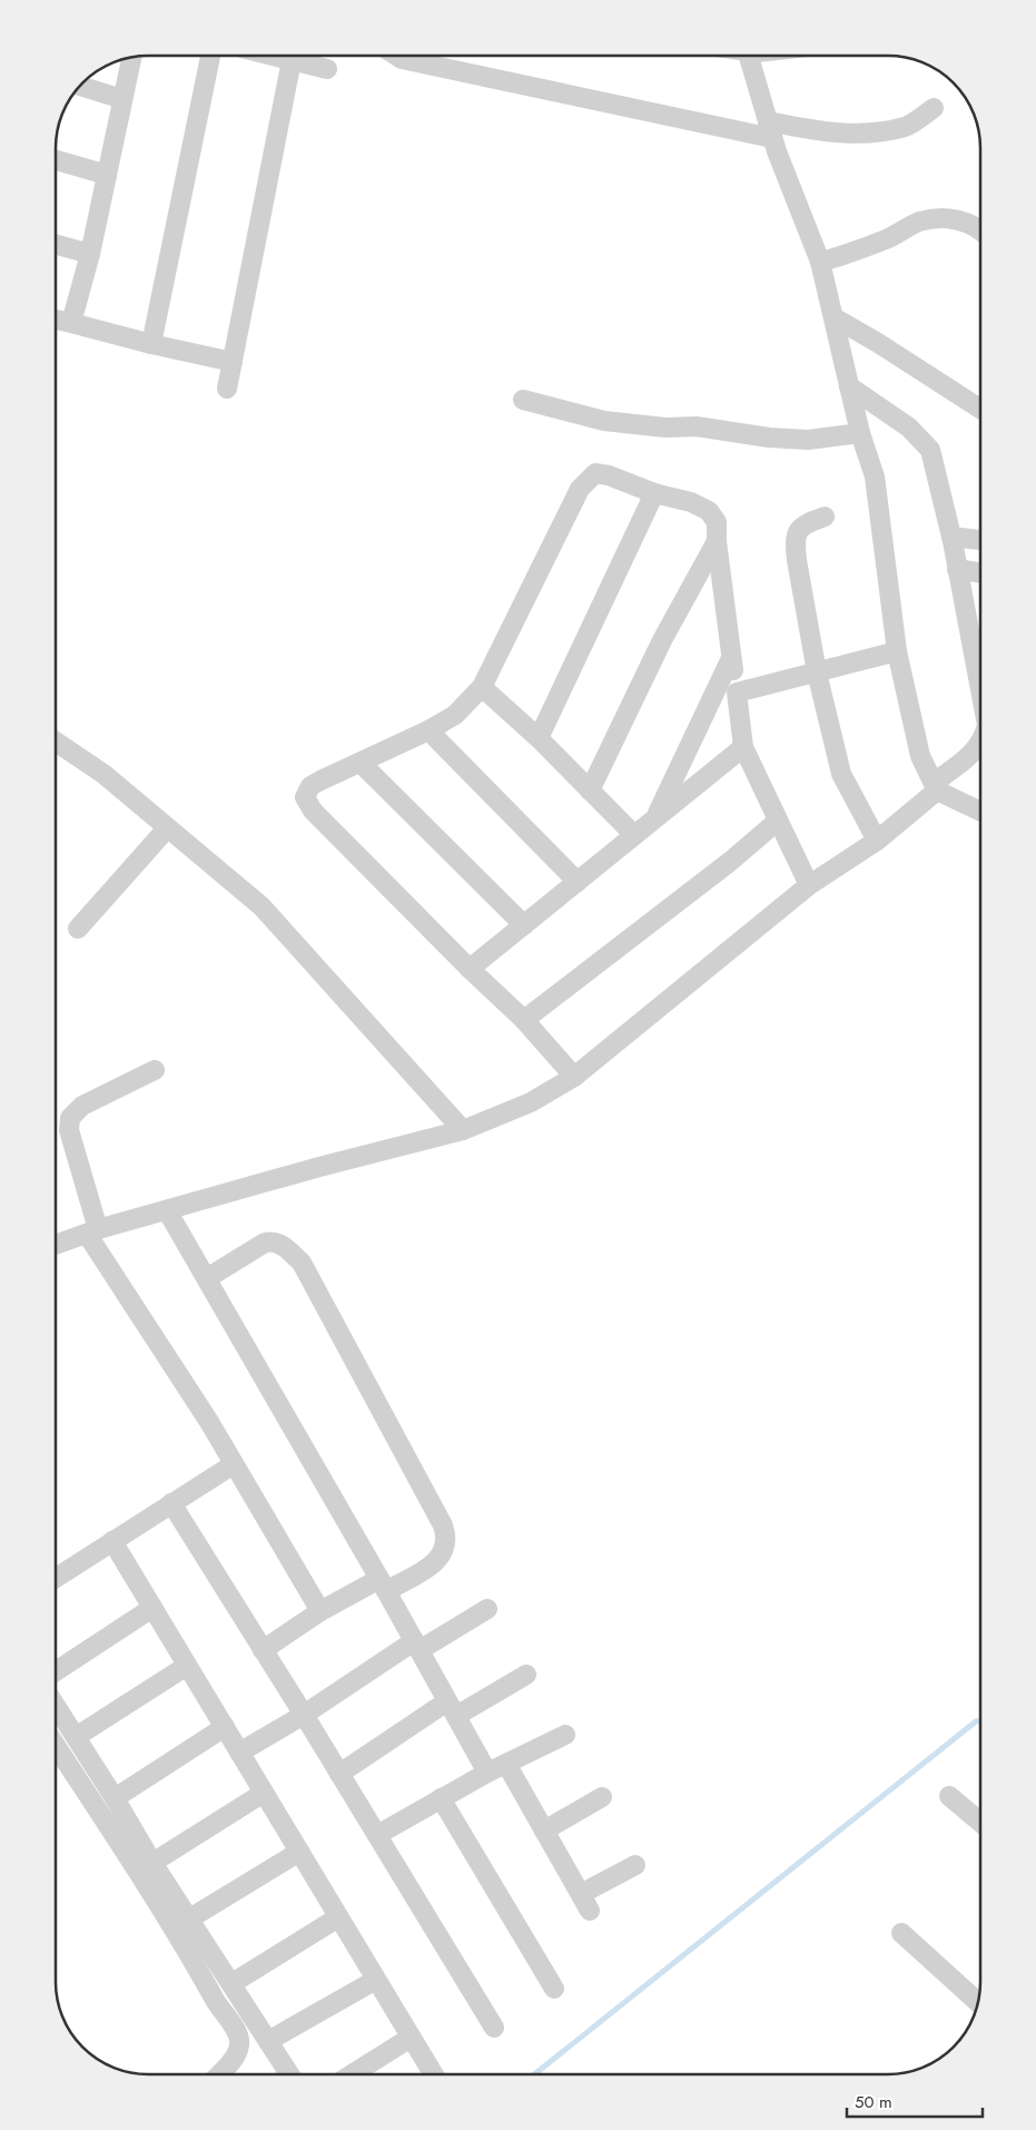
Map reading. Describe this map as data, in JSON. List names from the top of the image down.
{
  "scale_bar": "50 m"
}
